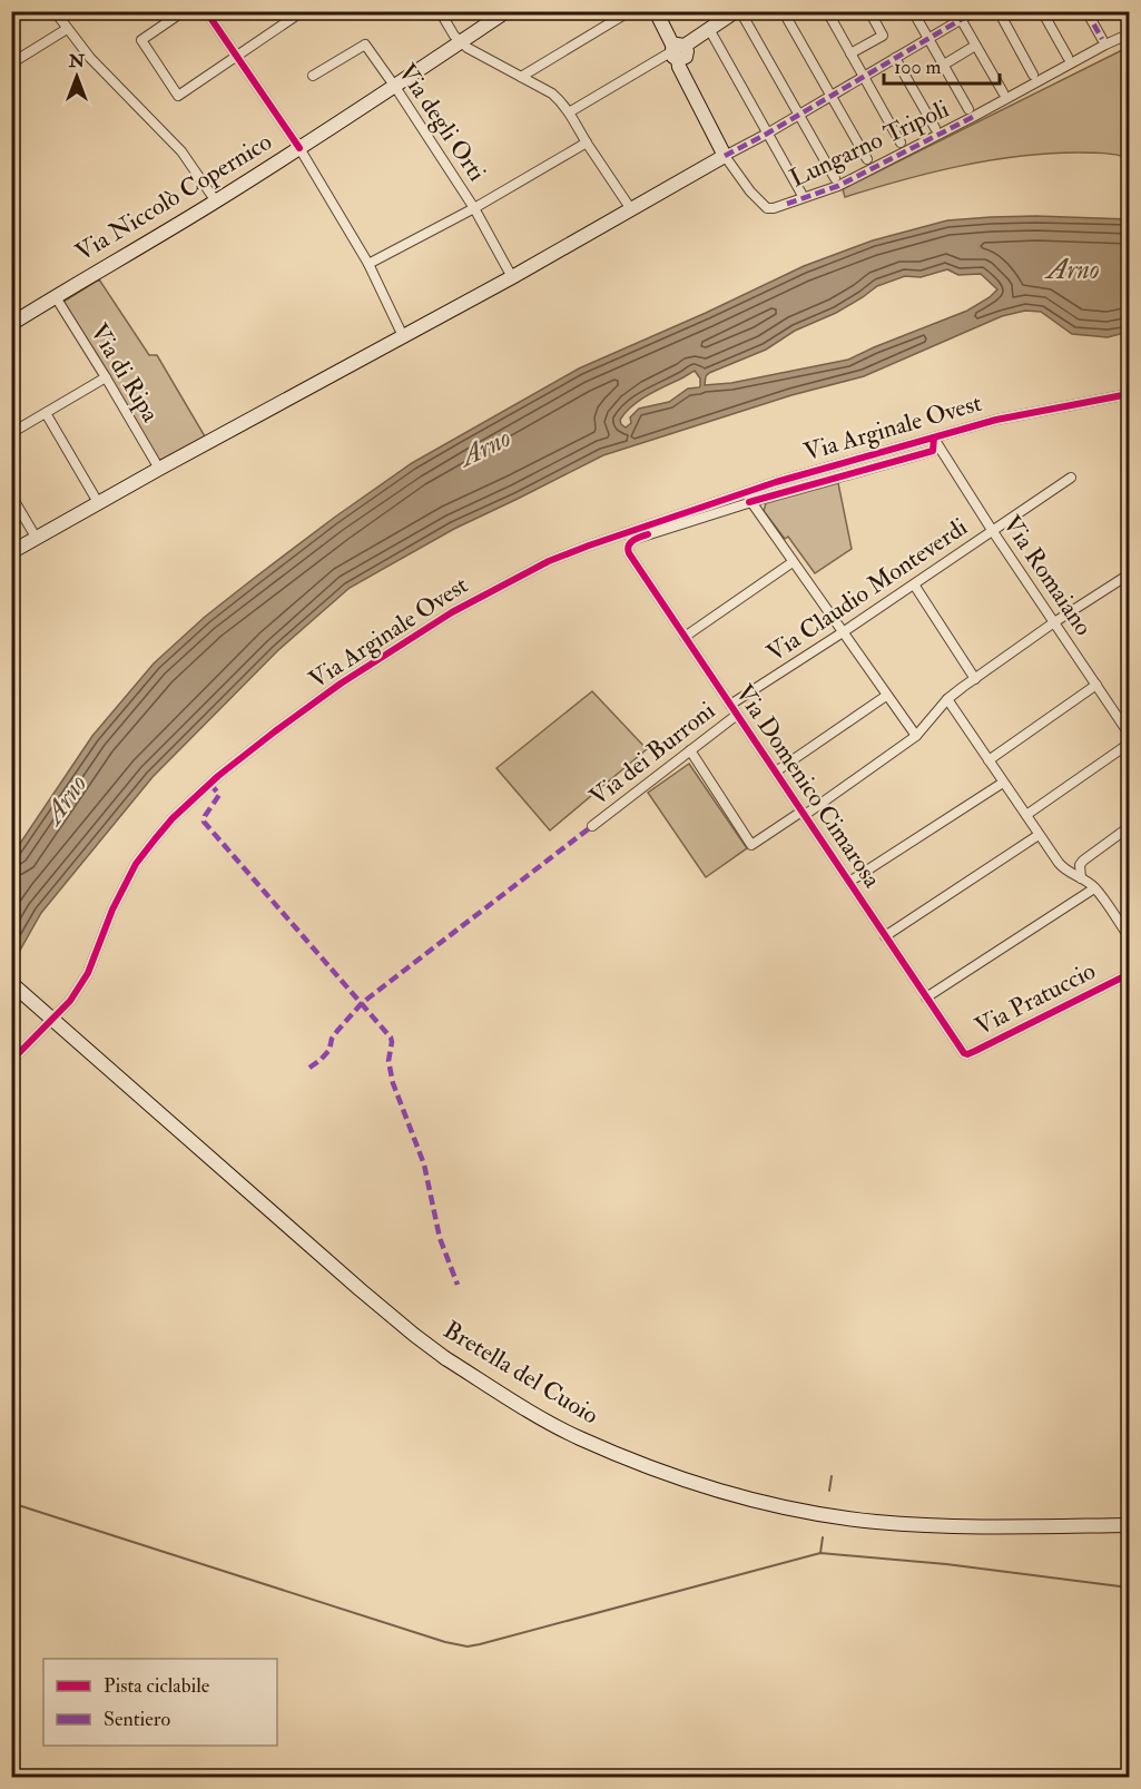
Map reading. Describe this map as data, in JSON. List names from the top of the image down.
{
  "streets": {
    "main road": ["Via Niccolò Copernico", "Bretella del Cuoio"],
    "street": [
      "Via degli Orti",
      "Lungarno Tripoli",
      "Via di Ripa",
      "Via Arginale Ovest",
      "Via Romaiano",
      "Via Claudio Monteverdi",
      "Via dei Burroni",
      "Via Domenico Cimarosa",
      "Via Pratuccio"
    ]
  },
  "crossings": [
    ["Via degli Orti", "Via Niccolò Copernico"],
    ["Via Niccolò Copernico", "Via di Ripa"],
    ["Via Arginale Ovest", "Via Romaiano"],
    ["Via Romaiano", "Via Claudio Monteverdi"],
    ["Via Claudio Monteverdi", "Via Domenico Cimarosa"],
    ["Via dei Burroni", "Via Domenico Cimarosa"],
    ["Via Domenico Cimarosa", "Via Pratuccio"]
  ],
  "water": ["Arno"],
  "legend": ["Pista ciclabile", "Sentiero"],
  "scale_bar": "100 m",
  "north": "top"
}
